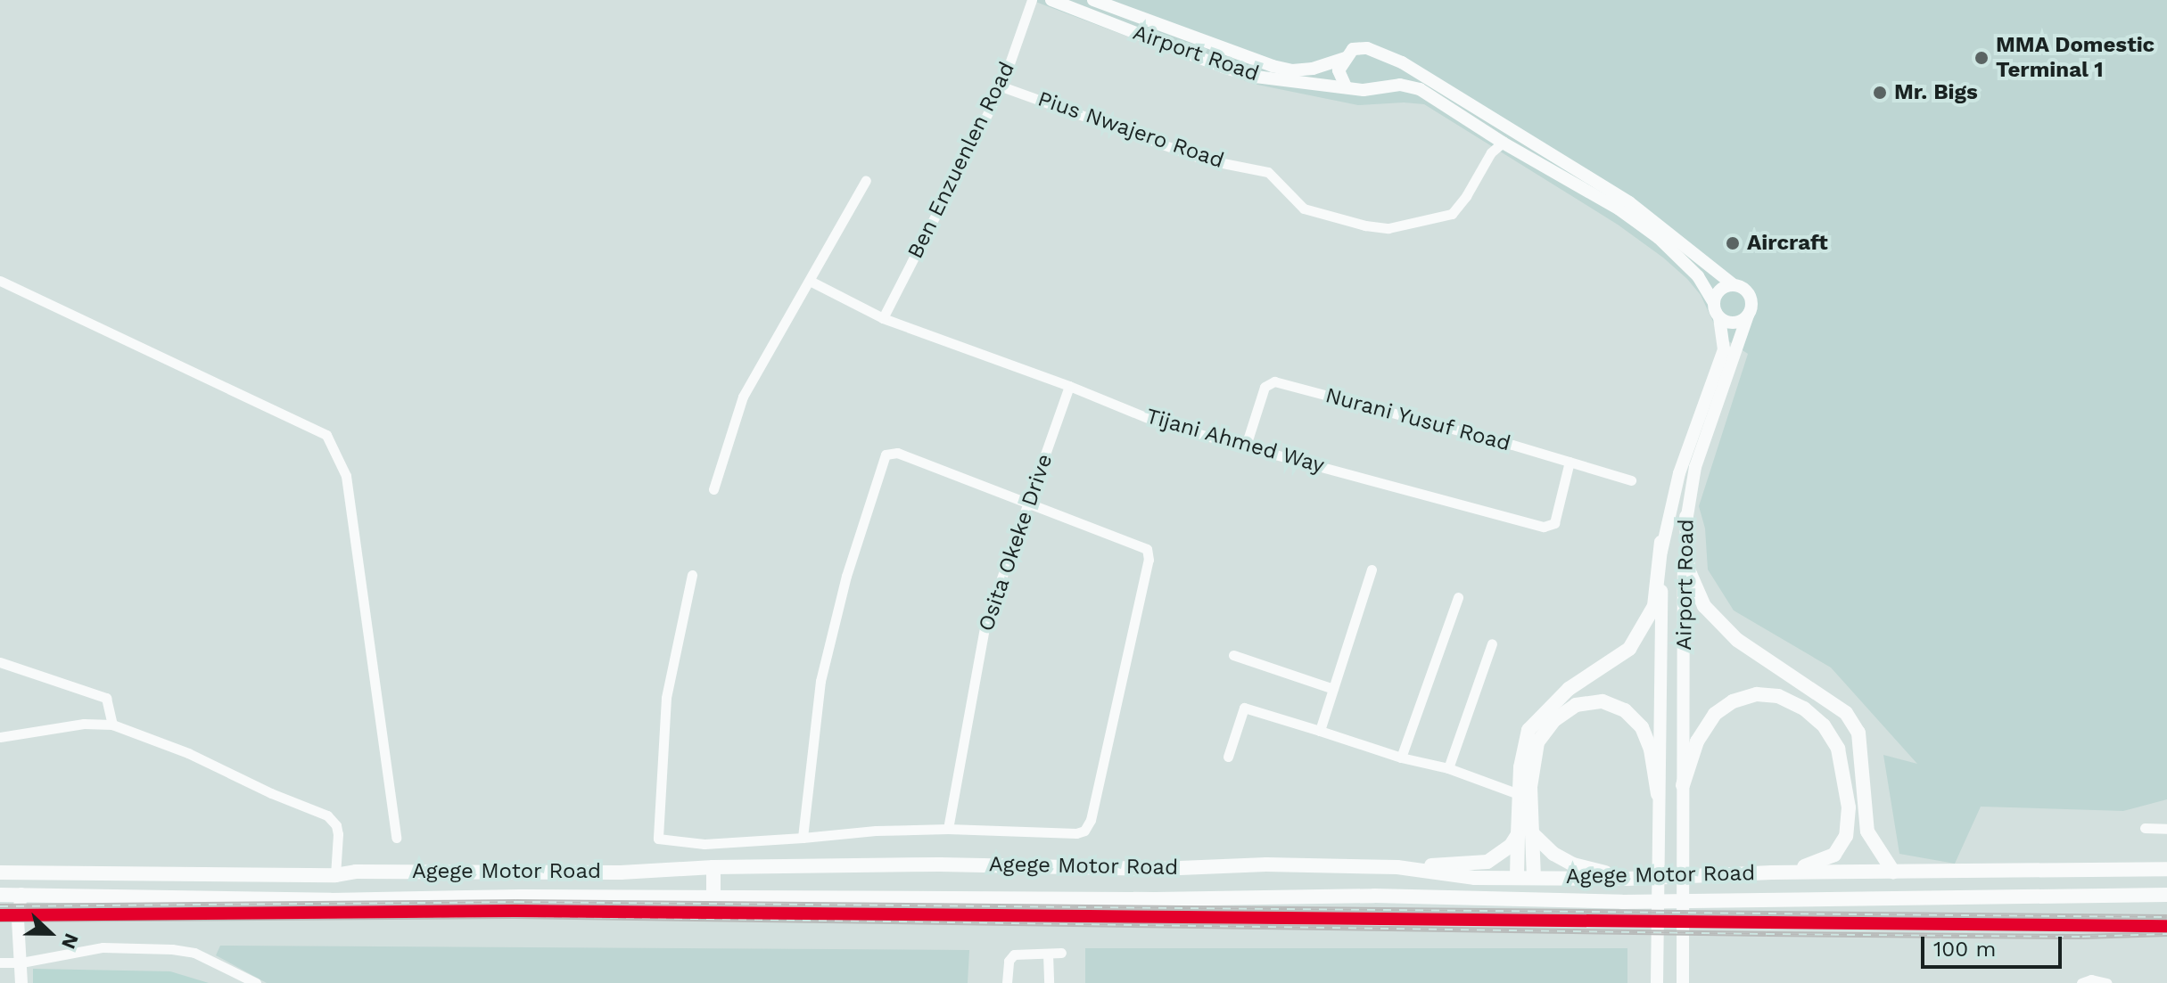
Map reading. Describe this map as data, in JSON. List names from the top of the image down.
{
  "streets": {
    "highway": ["Agege Motor Road"],
    "main road": ["Airport Road"],
    "street": [
      "Pius Nwajero Road",
      "Ben Enzuenlen Road",
      "Nurani Yusuf Road",
      "Tijani Ahmed Way",
      "Osita Okeke Drive"
    ]
  },
  "crossings": [
    ["Pius Nwajero Road", "Ben Enzuenlen Road"],
    ["Ben Enzuenlen Road", "Tijani Ahmed Way"],
    ["Nurani Yusuf Road", "Tijani Ahmed Way"],
    ["Tijani Ahmed Way", "Osita Okeke Drive"]
  ],
  "places": ["MMA Domestic Terminal 1", "Mr. Bigs", "Aircraft"],
  "scale_bar": "100 m",
  "north": "right"
}
